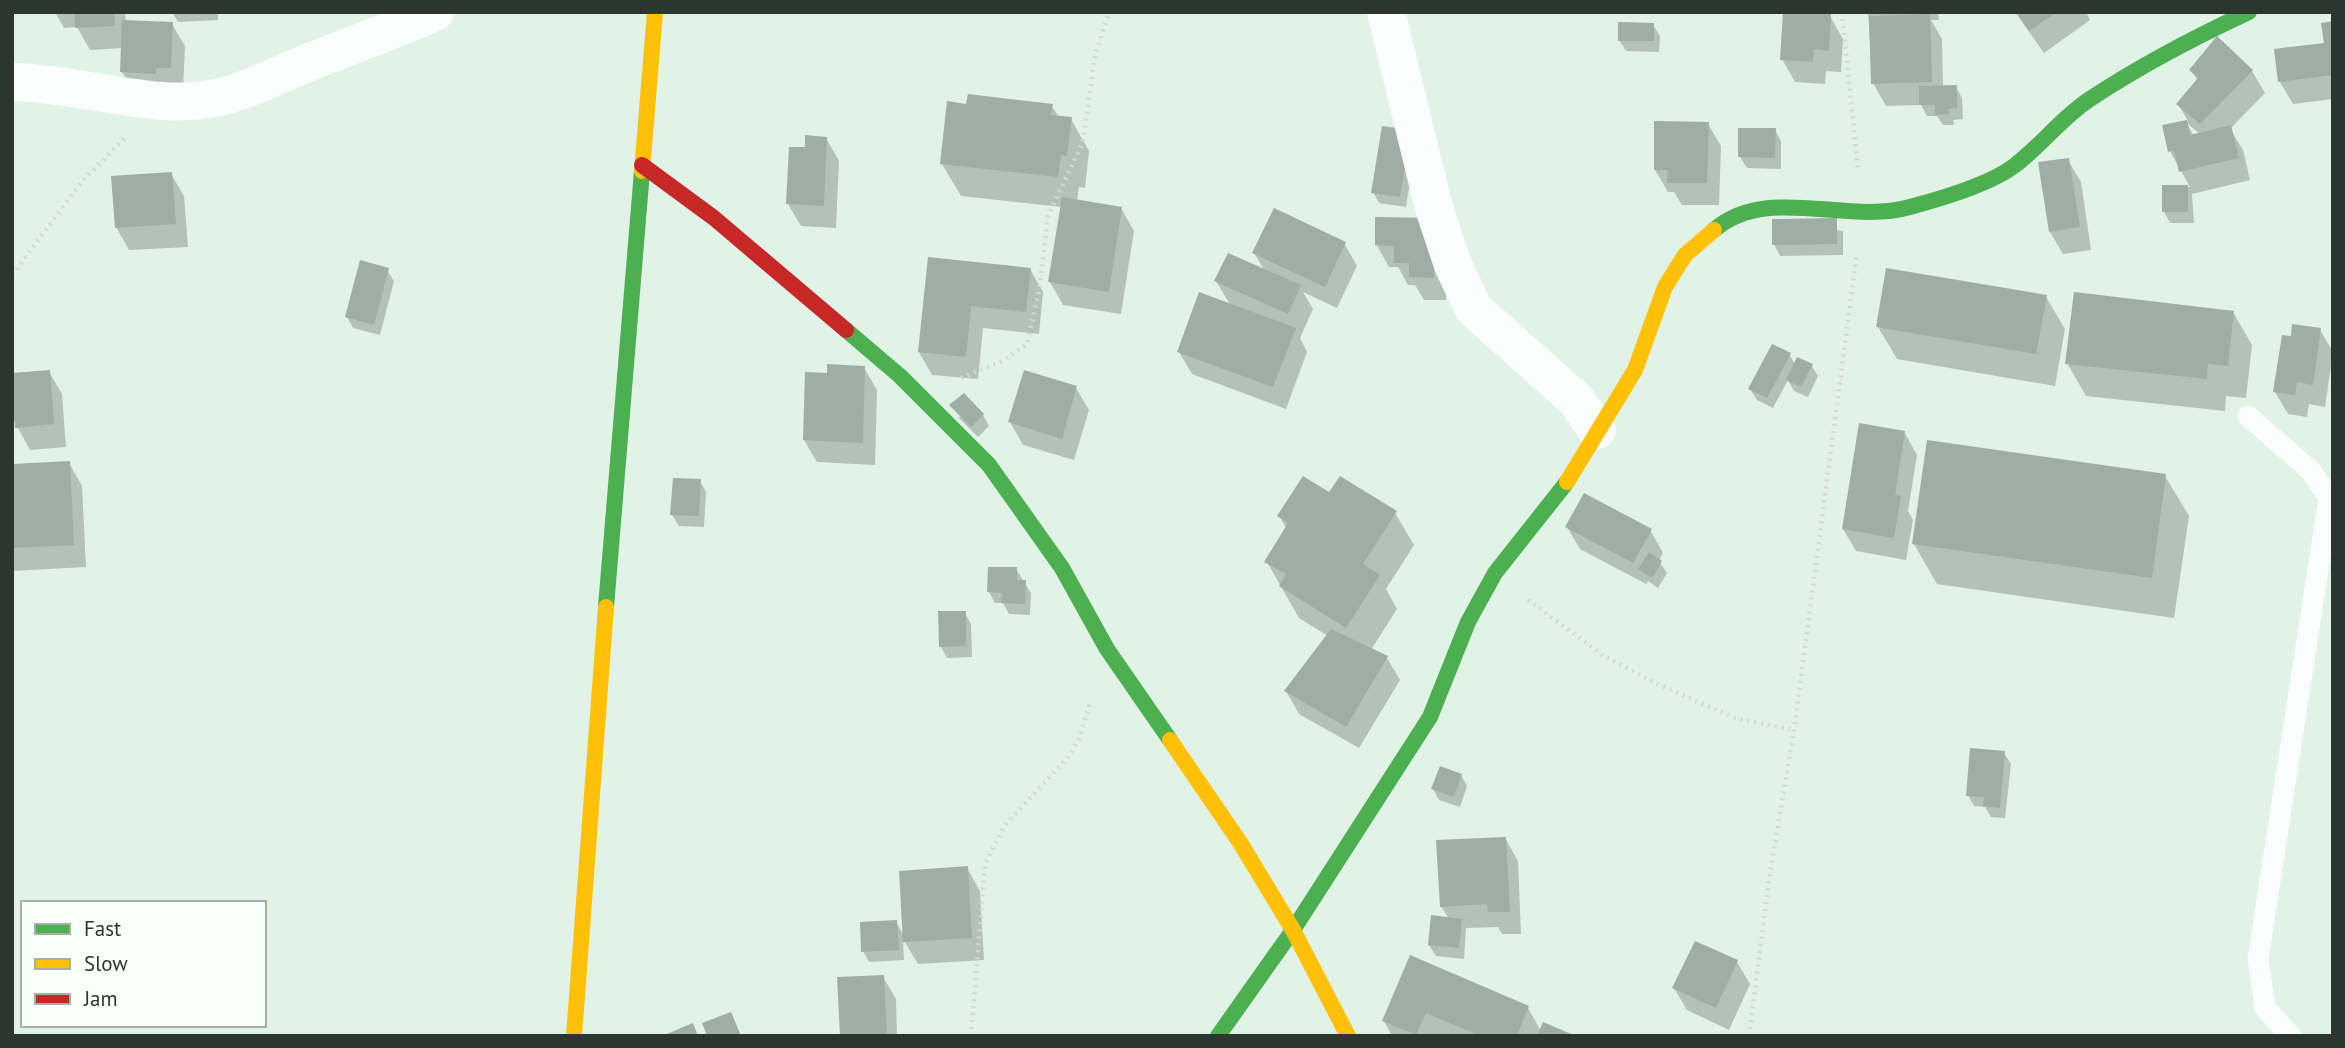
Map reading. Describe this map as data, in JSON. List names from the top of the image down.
{
  "legend": ["Fast", "Slow", "Jam"]
}
